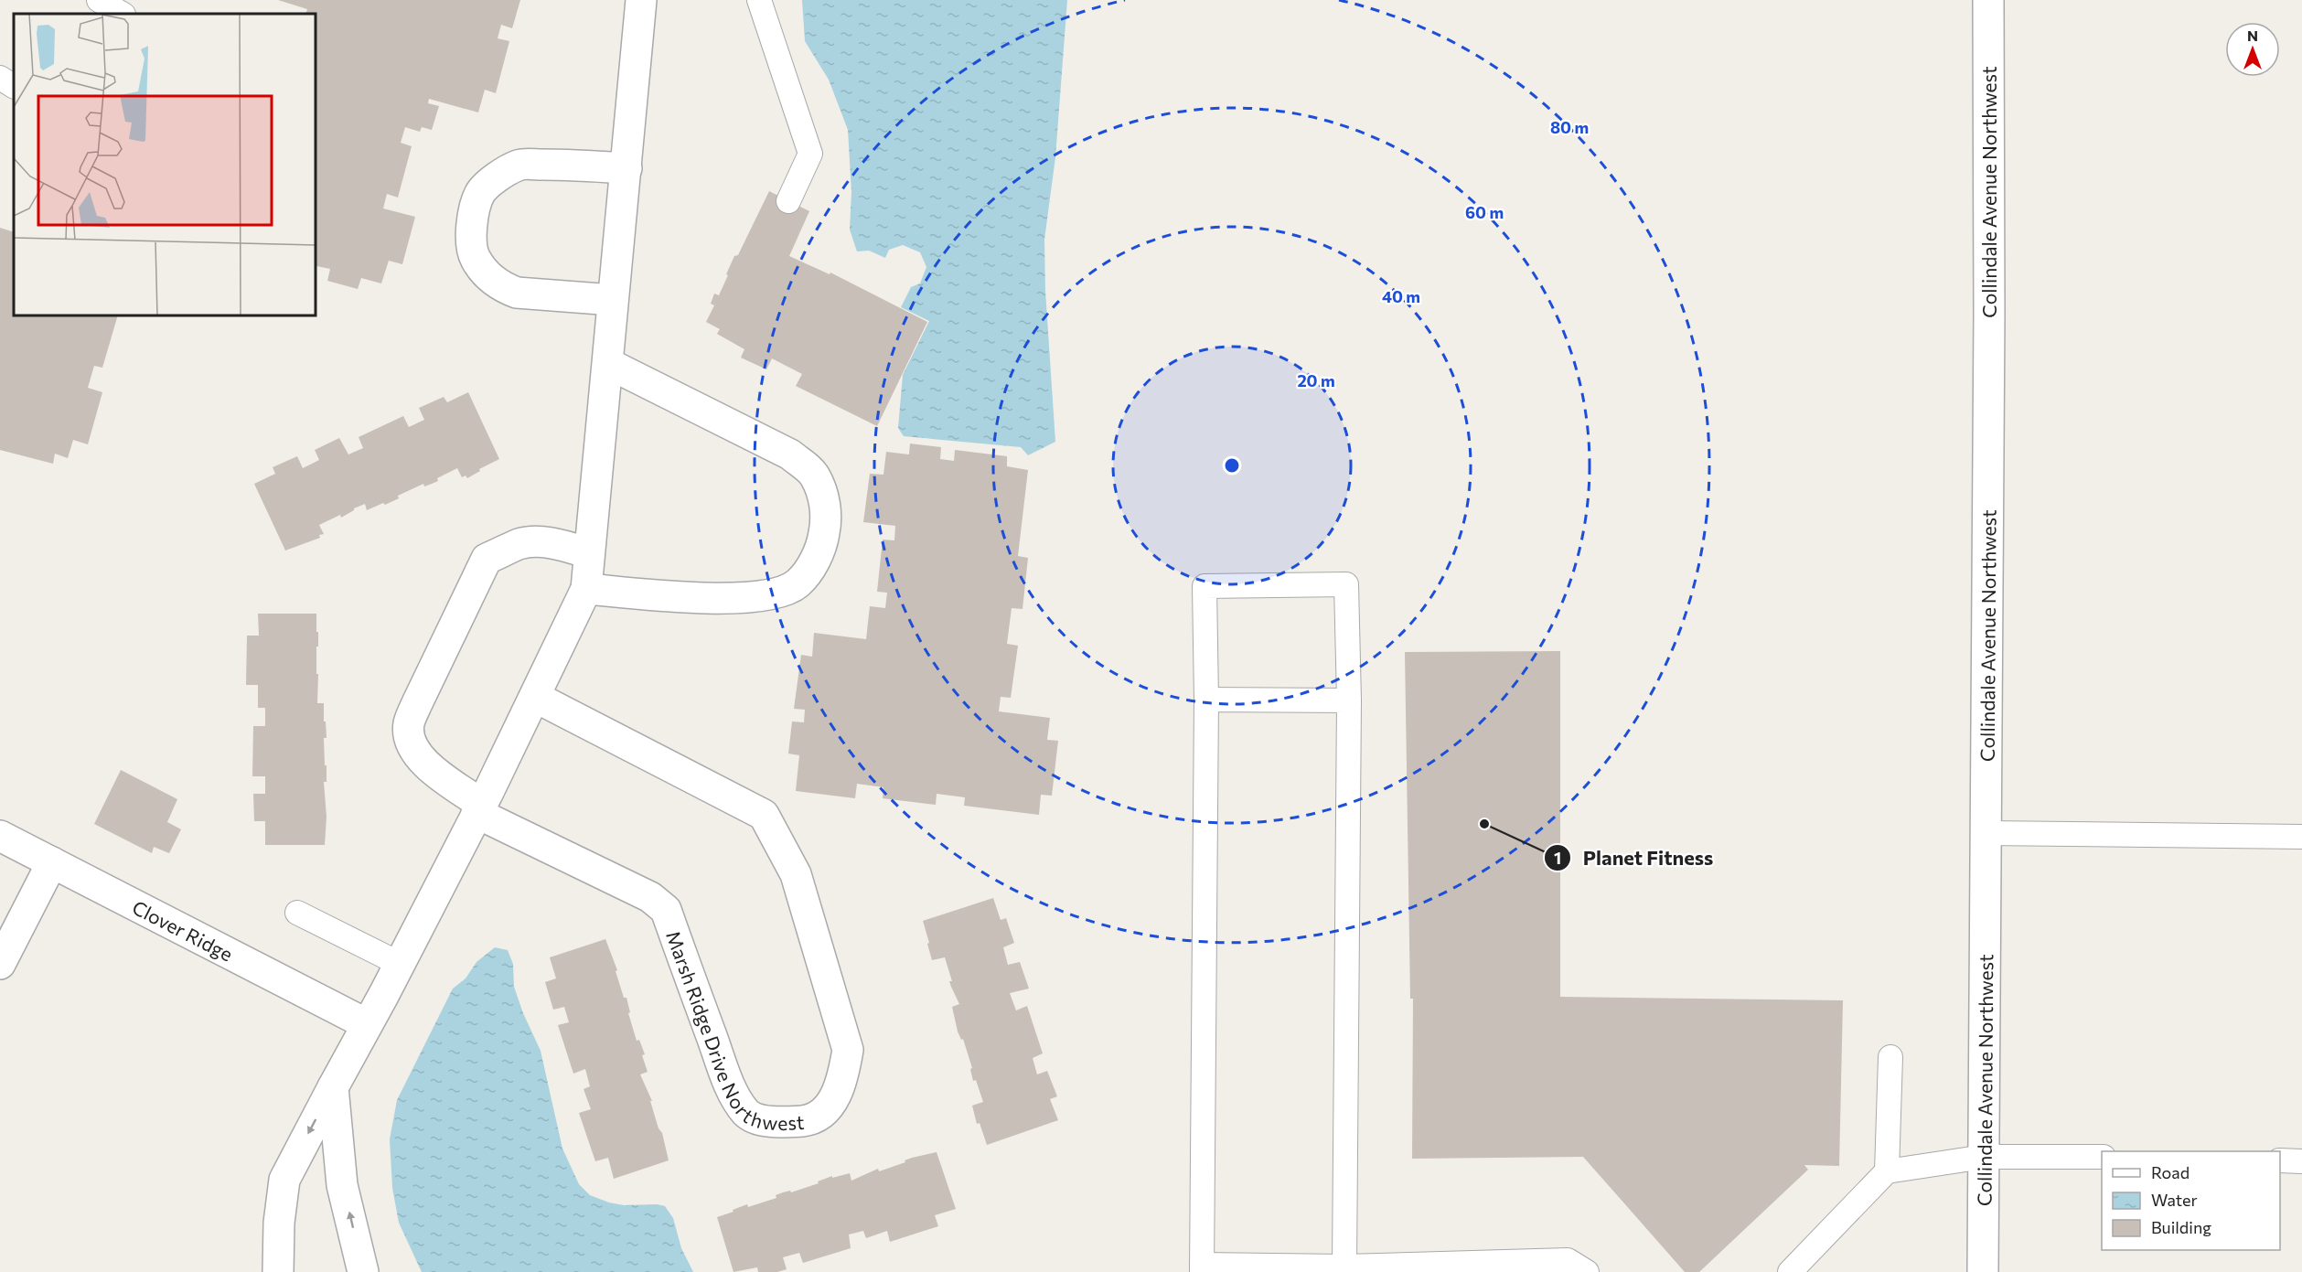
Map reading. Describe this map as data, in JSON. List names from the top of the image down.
{
  "streets": {
    "street": ["Collindale Avenue Northwest", "Clover Ridge", "Marsh Ridge Drive Northwest"]
  },
  "places": ["Planet Fitness"],
  "legend": ["Road", "Water", "Building"],
  "north": "top",
  "rings": [
    "80 m",
    "60 m",
    "40 m",
    "20 m"
  ]
}
